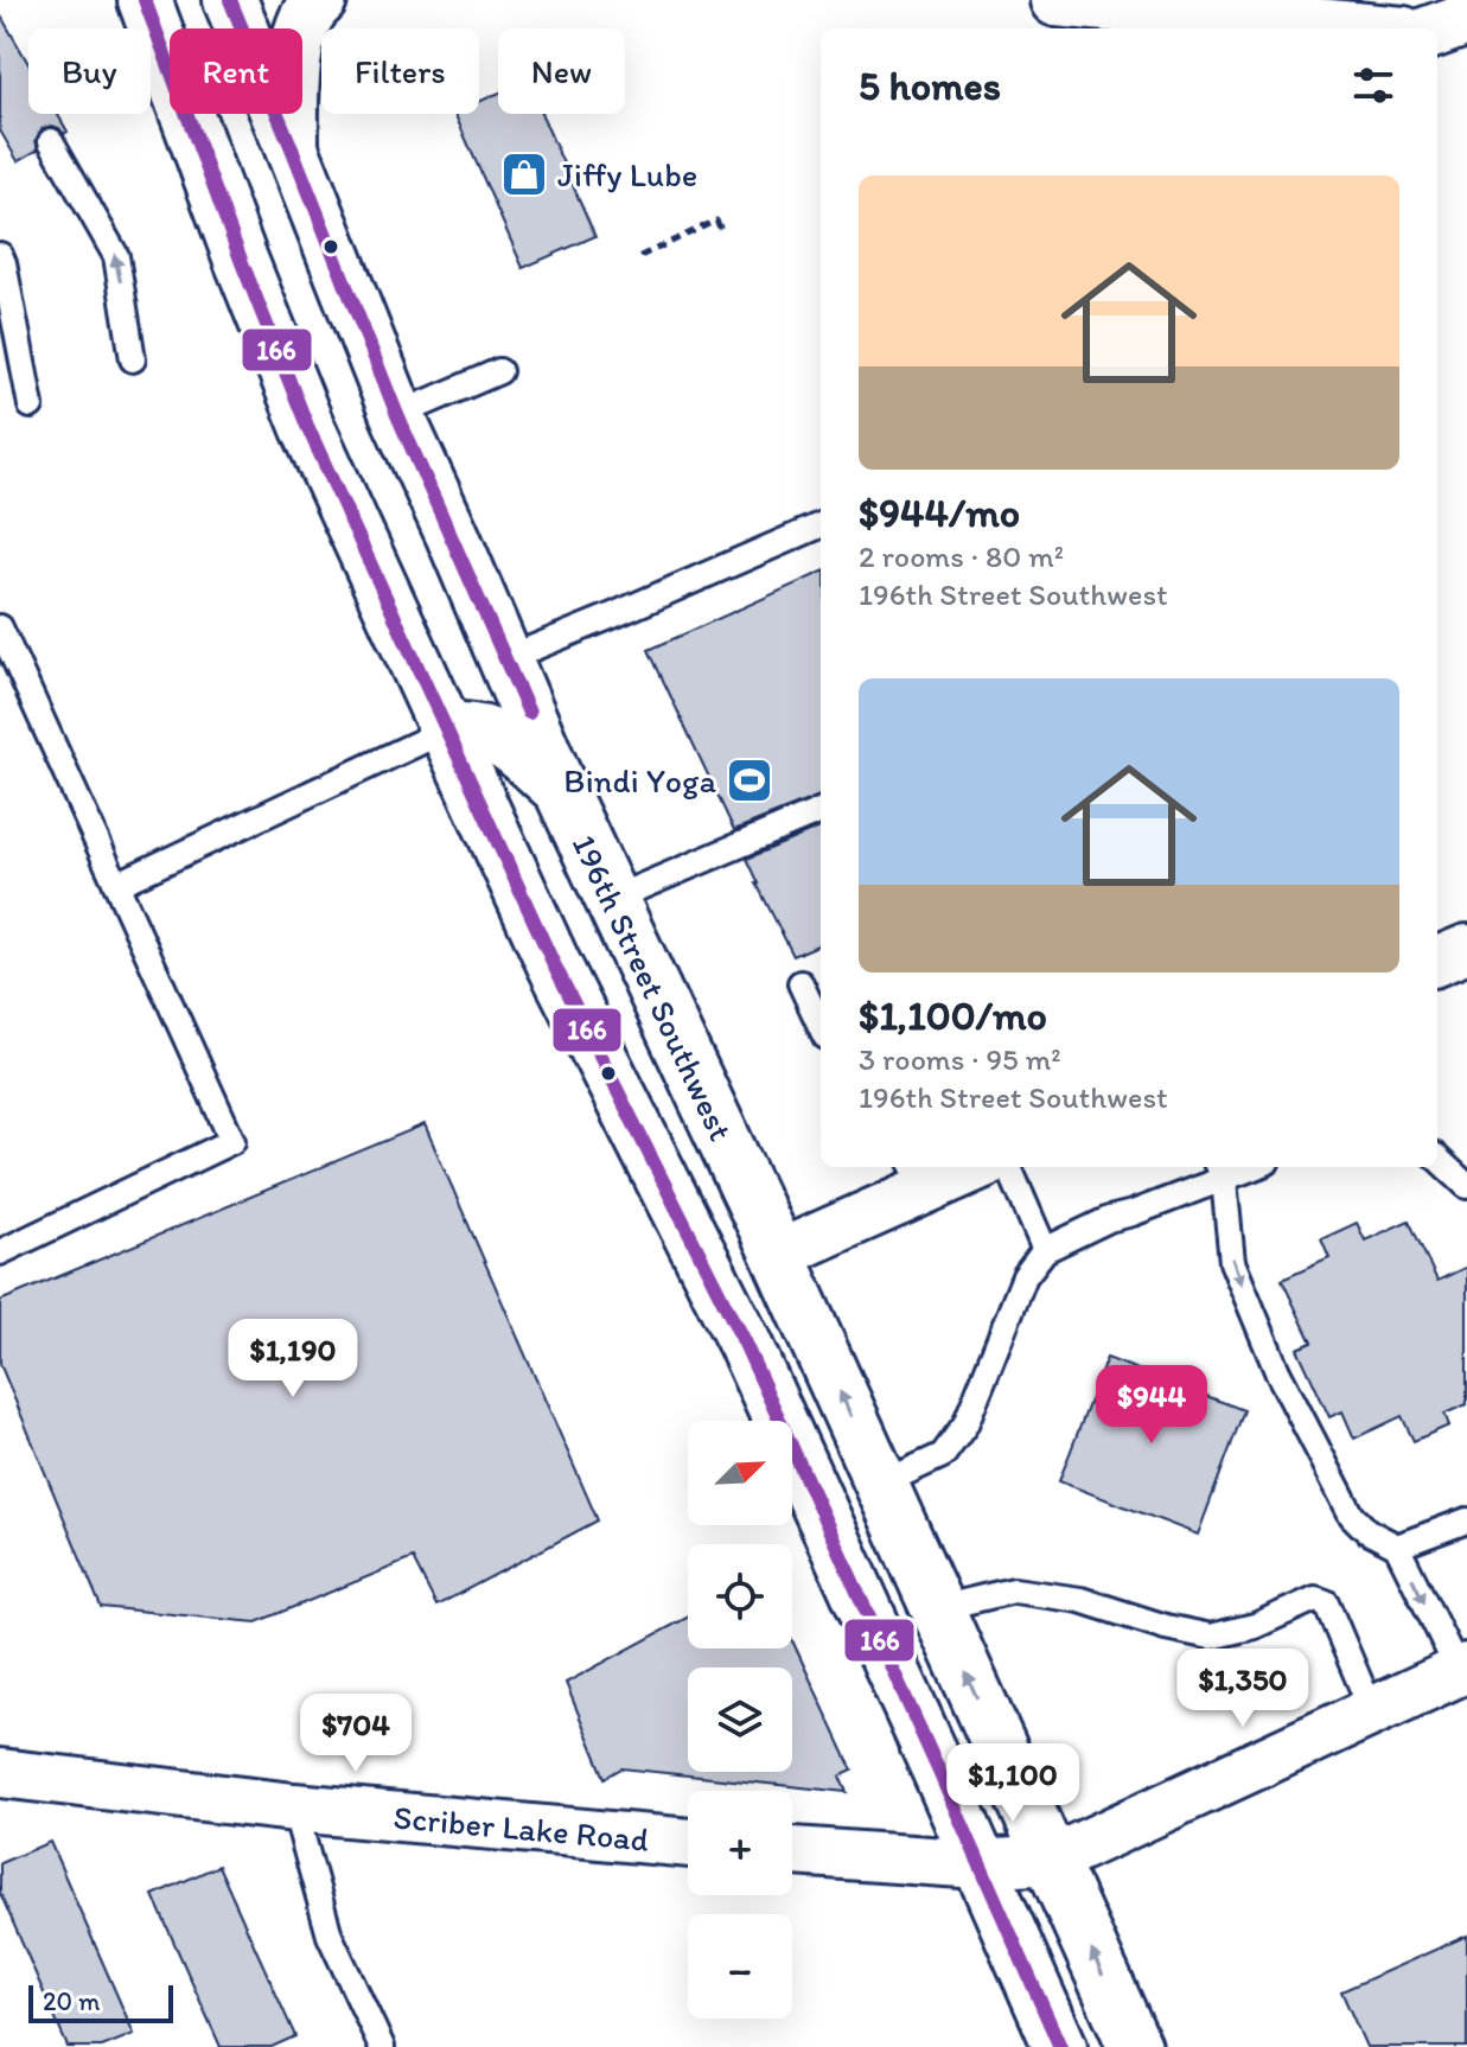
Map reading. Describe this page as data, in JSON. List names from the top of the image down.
{
  "streets": {
    "main road": ["196th Street Southwest"],
    "street": ["Scriber Lake Road"]
  },
  "places": {
    "shop": ["Jiffy Lube"],
    "sports": ["Bindi Yoga"]
  },
  "lines": ["transit line 166"],
  "scale_bar": "20 m",
  "north": "top right",
  "page": {
    "chip": [
      "Buy",
      "Rent",
      "Filters",
      "New"
    ],
    "heading": "5 homes",
    "list": [
      {
        "name": "$944/mo",
        "note": "2 rooms · 80 m² · 196th Street Southwest"
      },
      {
        "name": "$1,100/mo",
        "note": "3 rooms · 95 m² · 196th Street Southwest"
      }
    ],
    "price": [
      "$1,190",
      "$944",
      "$1,350",
      "$704",
      "$1,100"
    ],
    "map_buttons": ["+", "−"],
    "scale": "20 m"
  }
}
